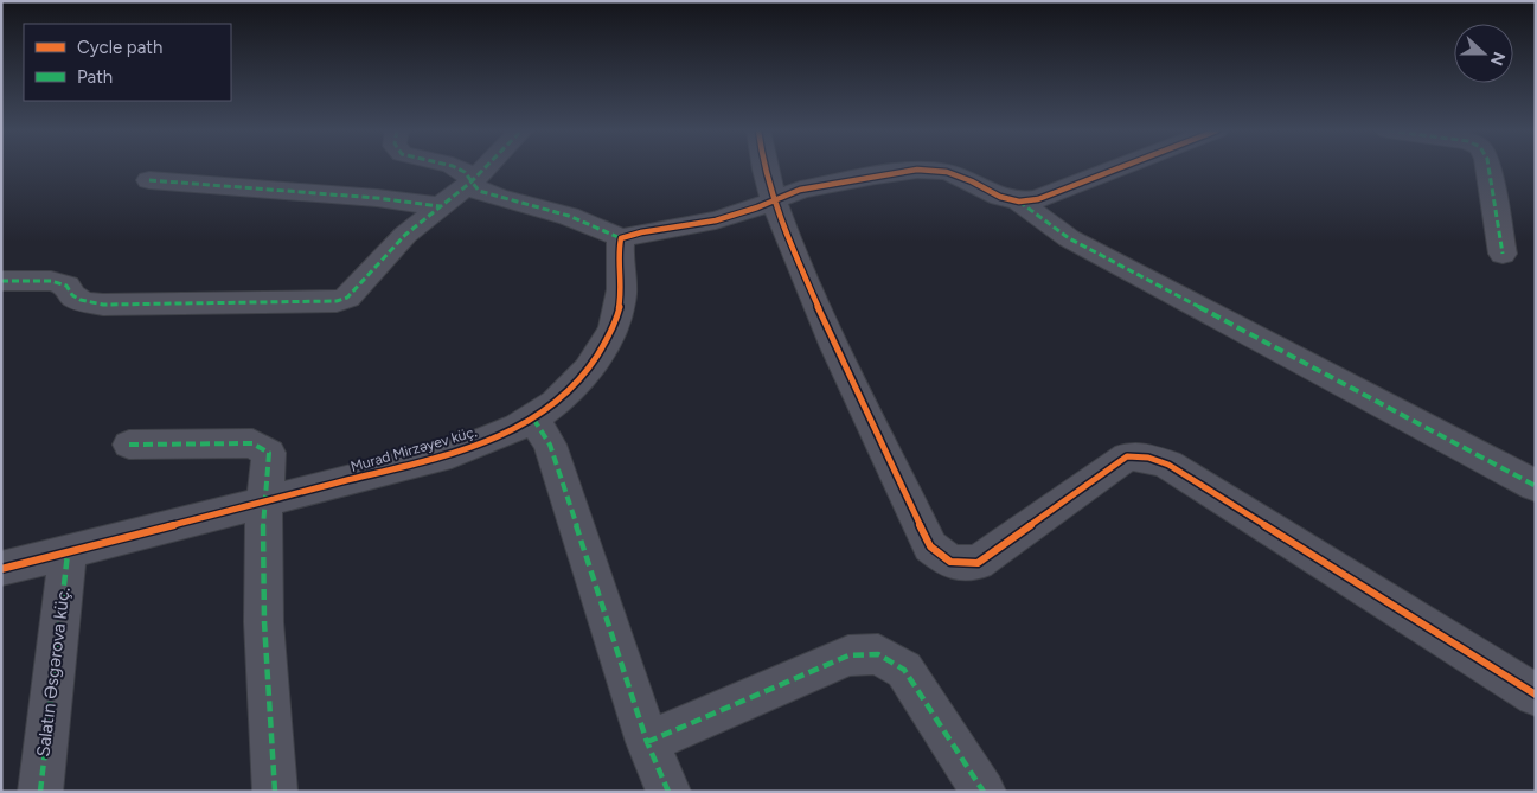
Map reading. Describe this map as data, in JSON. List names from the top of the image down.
{
  "streets": {
    "street": ["Murad Mirzəyev küç.", "Salatın Əsgərova küç."]
  },
  "crossings": [
    ["Murad Mirzəyev küç.", "Salatın Əsgərova küç."]
  ],
  "legend": ["Cycle path", "Path"],
  "north": "right"
}
